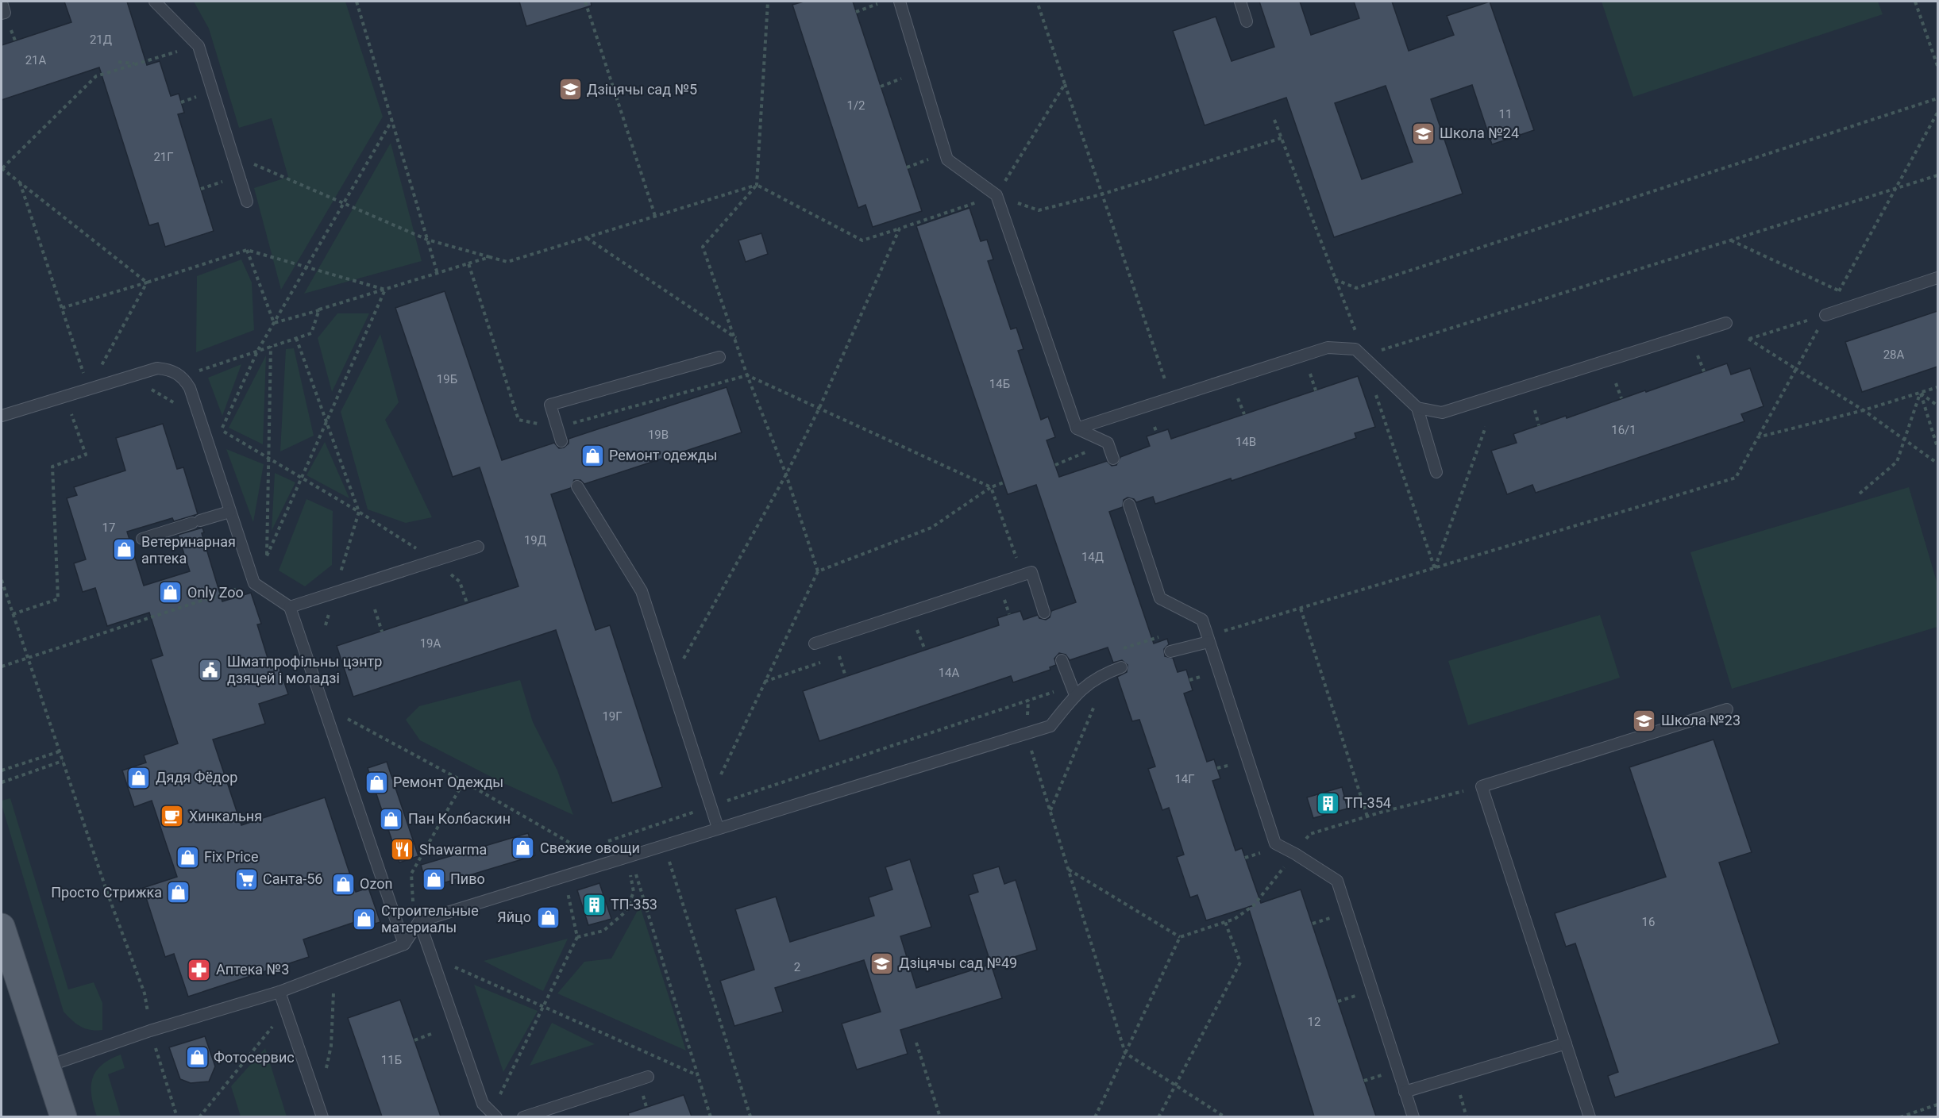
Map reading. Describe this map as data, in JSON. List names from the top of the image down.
{
  "places": {
    "school or university": [
      "Дзіцячы сад №5",
      "Школа №24",
      "Школа №23",
      "Дзіцячы сад №49"
    ],
    "shop": [
      "Ремонт одежды",
      "Ветеринарная аптека",
      "Only Zoo",
      "Дядя Фёдор",
      "Ремонт Одежды",
      "Пан Колбаскин",
      "Свежие овощи",
      "Fix Price",
      "Пиво",
      "Ozon",
      "Просто Стрижка",
      "Яйцо",
      "Строительные материалы",
      "Фотосервис"
    ],
    "public building": ["Шматпрофільны цэнтр дзяцей і моладзі"],
    "building": ["ТП-354", "ТП-353"],
    "cafe": ["Хинкальня"],
    "restaurant": ["Shawarma"],
    "supermarket": ["Санта-56"],
    "pharmacy": ["Аптека №3"]
  },
  "house_numbers": [
    "21Д",
    "21А",
    "1/2",
    "11",
    "21Г",
    "28А",
    "19Б",
    "14Б",
    "16/1",
    "19В",
    "14В",
    "17",
    "19Д",
    "14Д",
    "19А",
    "14А",
    "19Г",
    "14Г",
    "16",
    "2",
    "12",
    "11Б"
  ]
}
